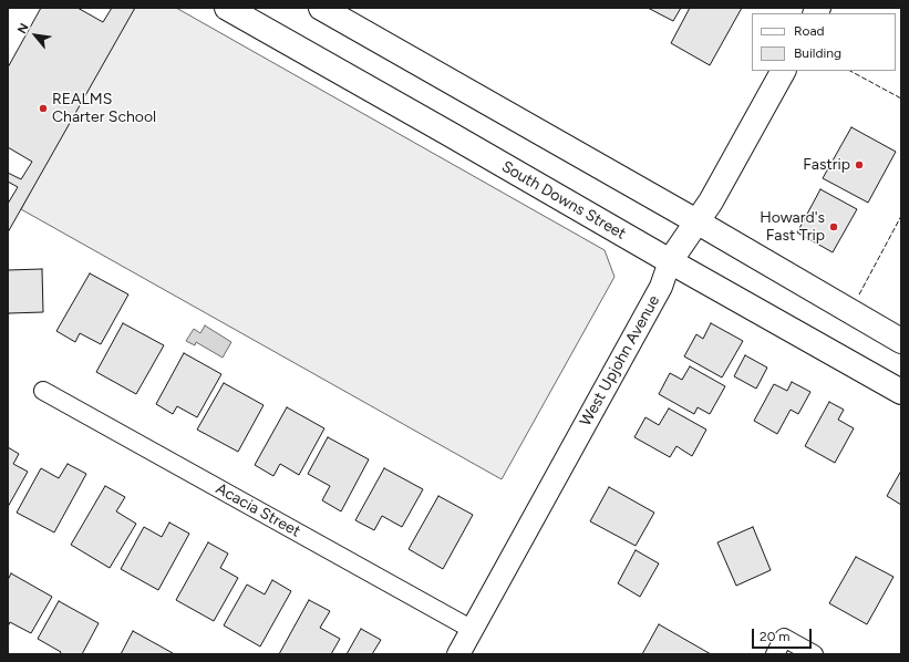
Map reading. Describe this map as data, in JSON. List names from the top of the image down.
{
  "streets": {
    "main road": ["South Downs Street", "West Upjohn Avenue"],
    "street": ["Acacia Street"]
  },
  "crossings": [
    ["South Downs Street", "West Upjohn Avenue"],
    ["West Upjohn Avenue", "Acacia Street"]
  ],
  "places": ["REALMS Charter School", "Fastrip", "Howard's Fast Trip"],
  "legend": ["Road", "Building"],
  "scale_bar": "20 m",
  "north": "top left"
}
